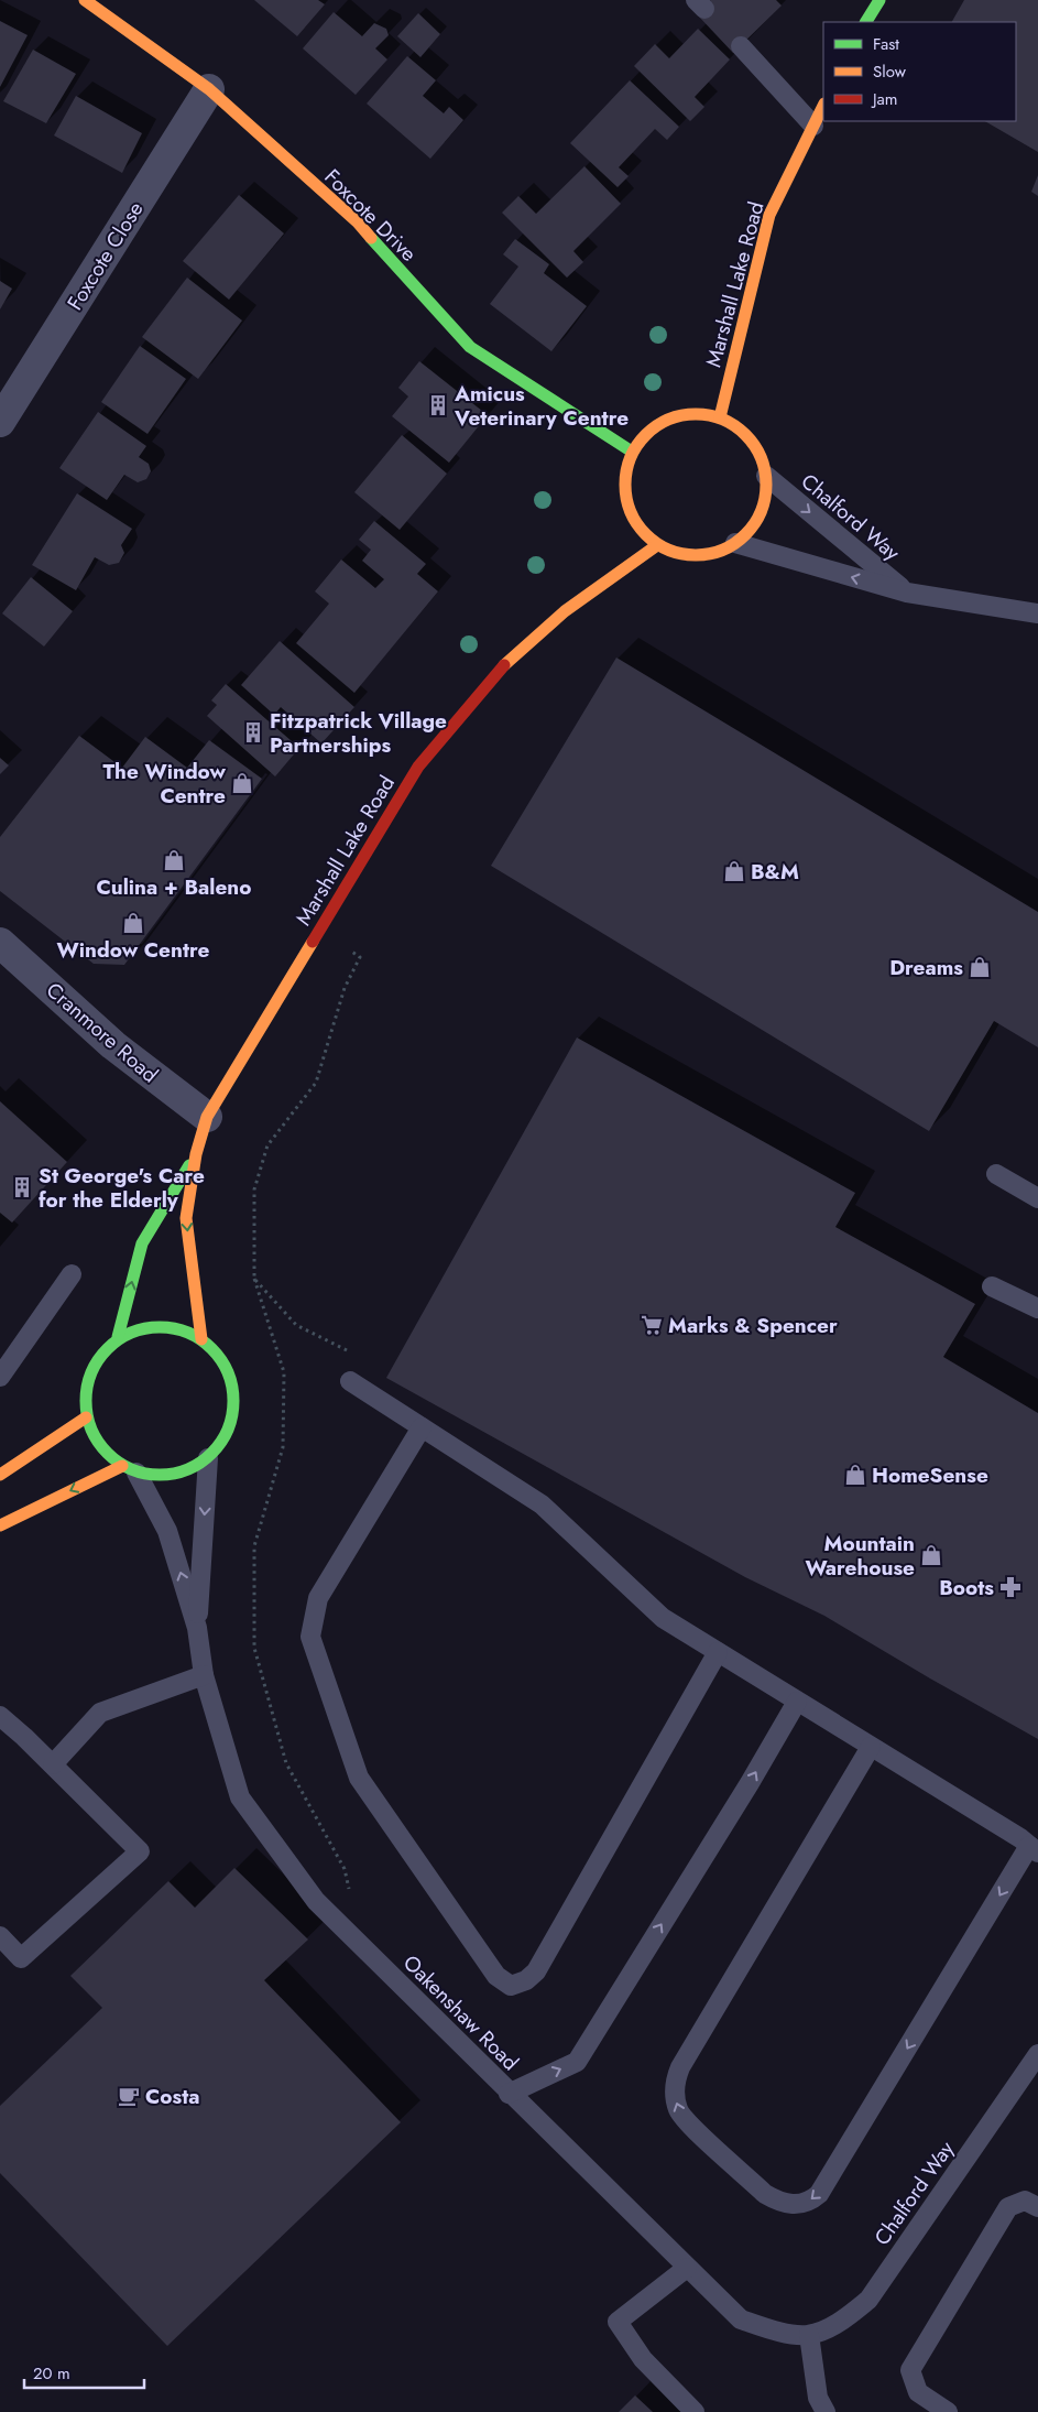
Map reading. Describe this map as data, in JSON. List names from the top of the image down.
{
  "streets": {
    "main road": ["Foxcote Drive", "Marshall Lake Road"],
    "street": ["Foxcote Close", "Cranmore Road"],
    "lane": ["Chalford Way", "Oakenshaw Road"]
  },
  "crossings": [
    ["Foxcote Drive", "Foxcote Close"],
    ["Foxcote Drive", "Marshall Lake Road"],
    ["Foxcote Drive", "Chalford Way"],
    ["Marshall Lake Road", "Chalford Way"],
    ["Marshall Lake Road", "Cranmore Road"],
    ["Marshall Lake Road", "Oakenshaw Road"],
    ["Chalford Way", "Oakenshaw Road"]
  ],
  "places": {
    "building": ["Amicus Veterinary Centre", "Fitzpatrick Village Partnerships", "St George's Care for the Elderly"],
    "shop": [
      "The Window Centre",
      "Culina + Baleno",
      "B&M",
      "Window Centre",
      "Dreams",
      "HomeSense",
      "Mountain Warehouse"
    ],
    "supermarket": ["Marks & Spencer"],
    "pharmacy": ["Boots"],
    "cafe": ["Costa"]
  },
  "legend": ["Fast", "Slow", "Jam"],
  "scale_bar": "20 m"
}
